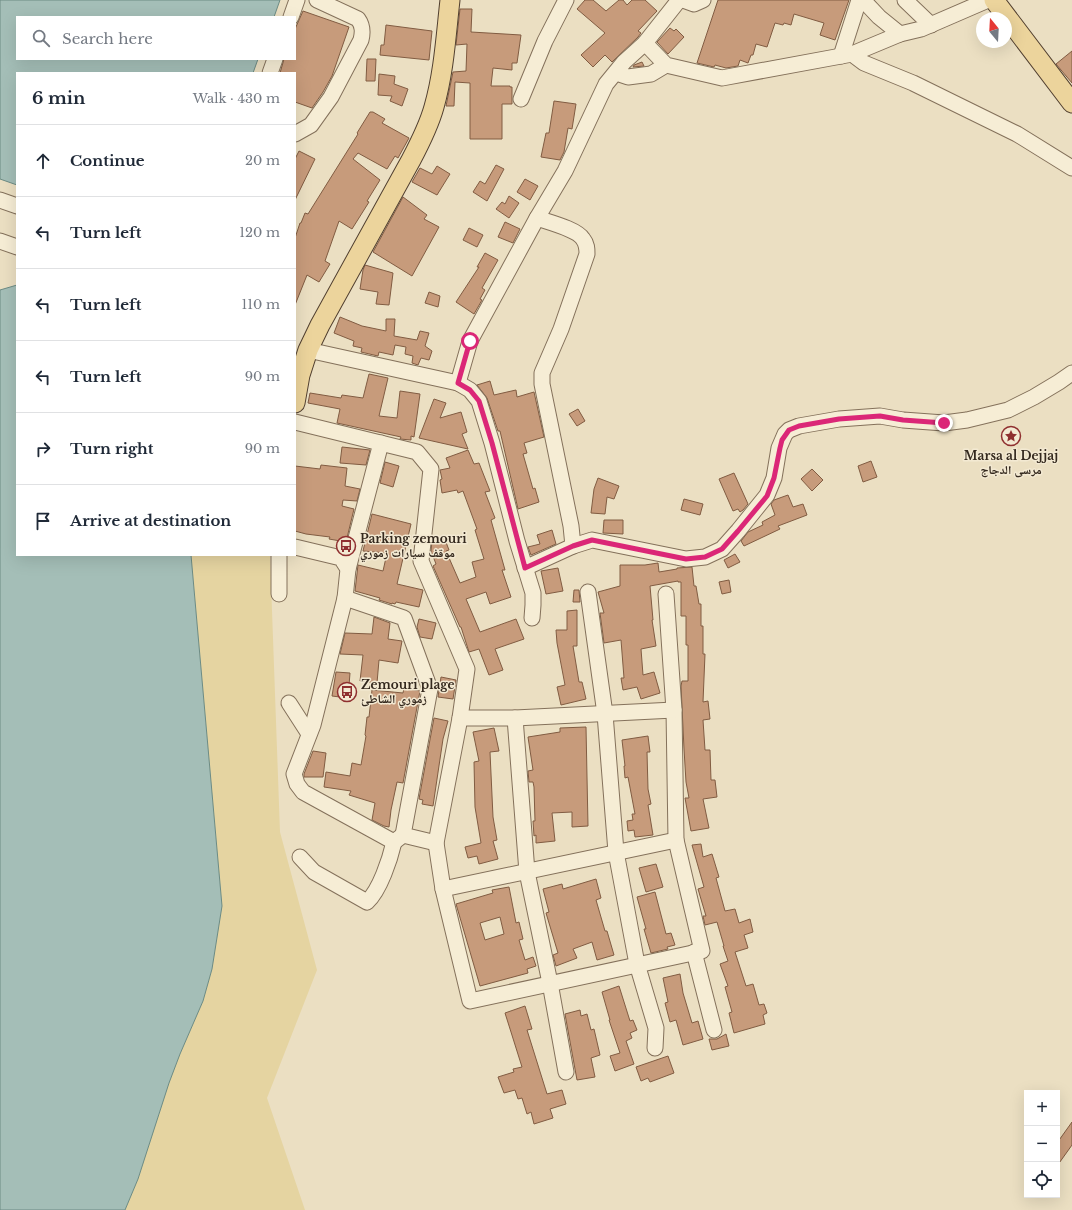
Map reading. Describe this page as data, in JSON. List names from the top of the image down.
{
  "places": {
    "place": ["Marsa al Dejjaj مرسى الدجاج"],
    "bus stop": ["Parking zemouri موقف سيارات زموري", "Zemouri plage زموري الشاطئ"]
  },
  "north": "top",
  "page": {
    "search": "Search here",
    "heading": ["6 min", "Walk · 430 m"],
    "list": [
      ["Continue", "20 m"],
      ["Turn left", "120 m"],
      ["Turn left", "110 m"],
      ["Turn left", "90 m"],
      ["Turn right", "90 m"],
      "Arrive at destination"
    ],
    "map_buttons": ["+", "−"]
  }
}
